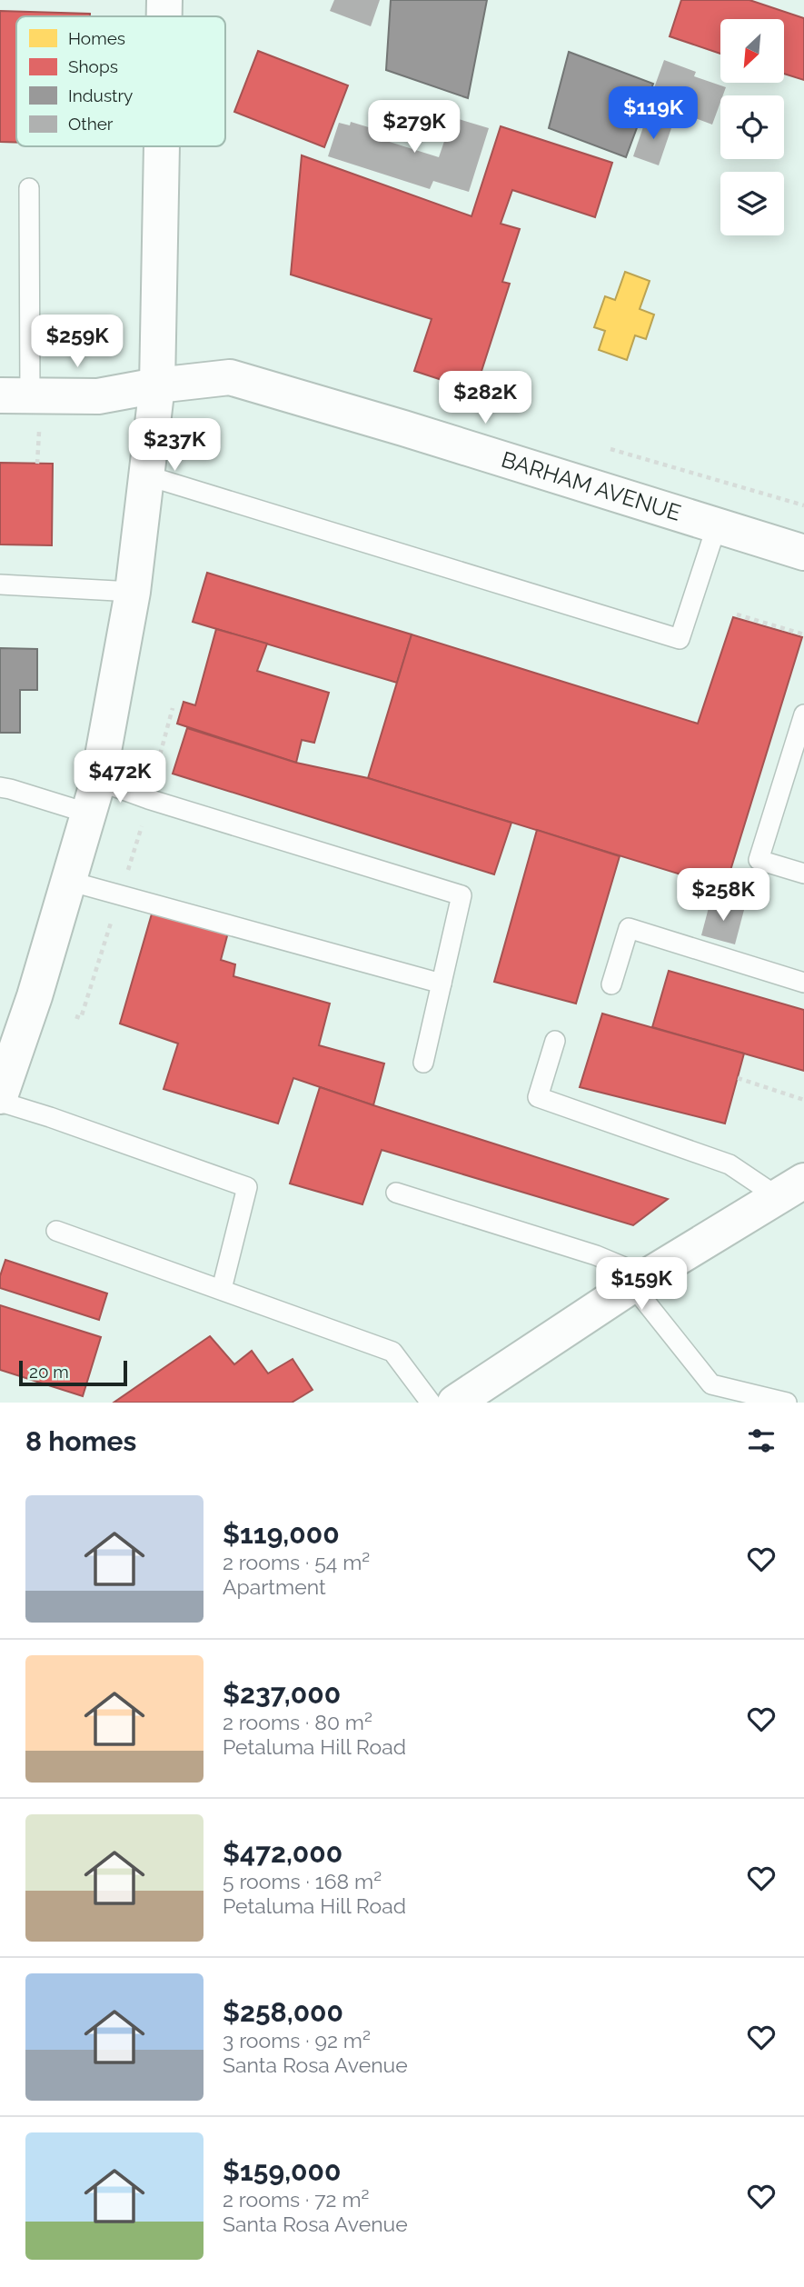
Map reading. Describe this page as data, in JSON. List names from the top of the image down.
{
  "streets": {
    "main road": ["BARHAM AVENUE"]
  },
  "legend": [
    "Homes",
    "Shops",
    "Industry",
    "Other"
  ],
  "scale_bar": "20 m",
  "north": "bottom left",
  "page": {
    "price": [
      "$119K",
      "$279K",
      "$259K",
      "$282K",
      "$237K",
      "$472K",
      "$258K",
      "$159K"
    ],
    "scale": "20 m",
    "heading": "8 homes",
    "list": [
      {
        "name": "$119,000",
        "note": "2 rooms · 54 m² · Apartment"
      },
      {
        "name": "$237,000",
        "note": "2 rooms · 80 m² · Petaluma Hill Road"
      },
      {
        "name": "$472,000",
        "note": "5 rooms · 168 m² · Petaluma Hill Road"
      },
      {
        "name": "$258,000",
        "note": "3 rooms · 92 m² · Santa Rosa Avenue"
      },
      {
        "name": "$159,000",
        "note": "2 rooms · 72 m² · Santa Rosa Avenue"
      }
    ]
  }
}
